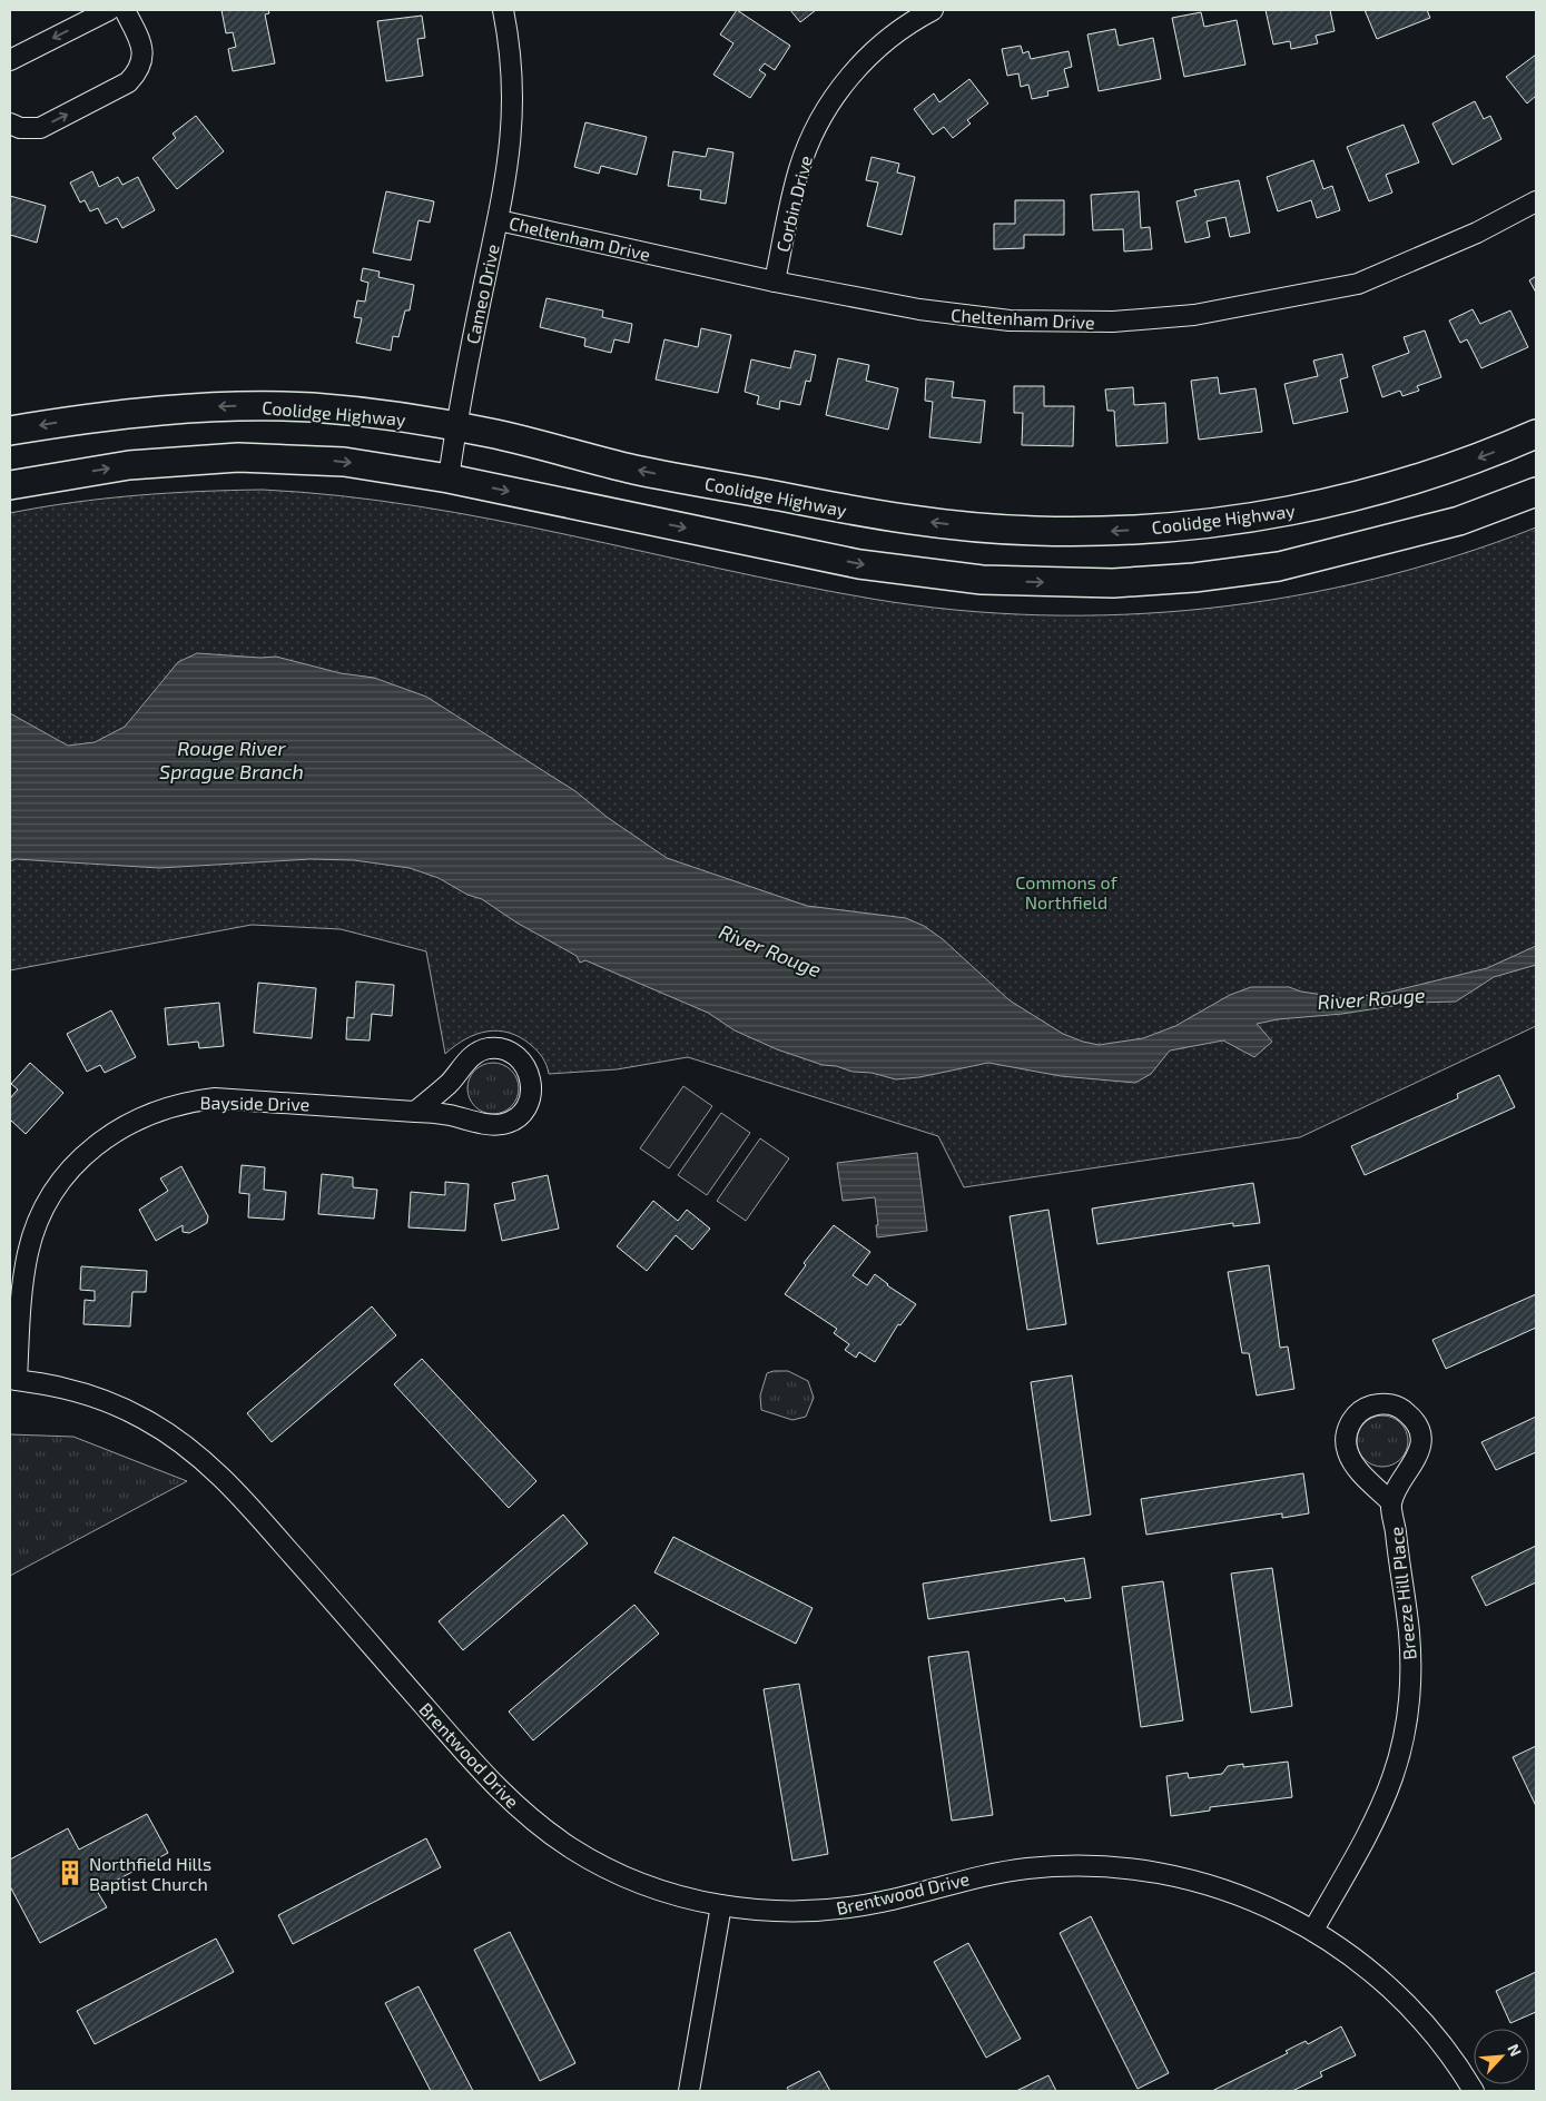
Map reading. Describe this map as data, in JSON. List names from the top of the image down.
{
  "streets": {
    "main road": ["Coolidge Highway"],
    "street": [
      "Corbin Drive",
      "Cheltenham Drive",
      "Cameo Drive",
      "Bayside Drive",
      "Breeze Hill Place",
      "Brentwood Drive"
    ]
  },
  "crossings": [
    ["Corbin Drive", "Cheltenham Drive"],
    ["Cheltenham Drive", "Cameo Drive"],
    ["Cameo Drive", "Coolidge Highway"],
    ["Bayside Drive", "Brentwood Drive"],
    ["Breeze Hill Place", "Brentwood Drive"]
  ],
  "water": ["Rouge River Sprague Branch", "River Rouge"],
  "parks": ["Commons of Northfield"],
  "places": {
    "building": ["Northfield Hills Baptist Church"]
  },
  "north": "top right"
}
